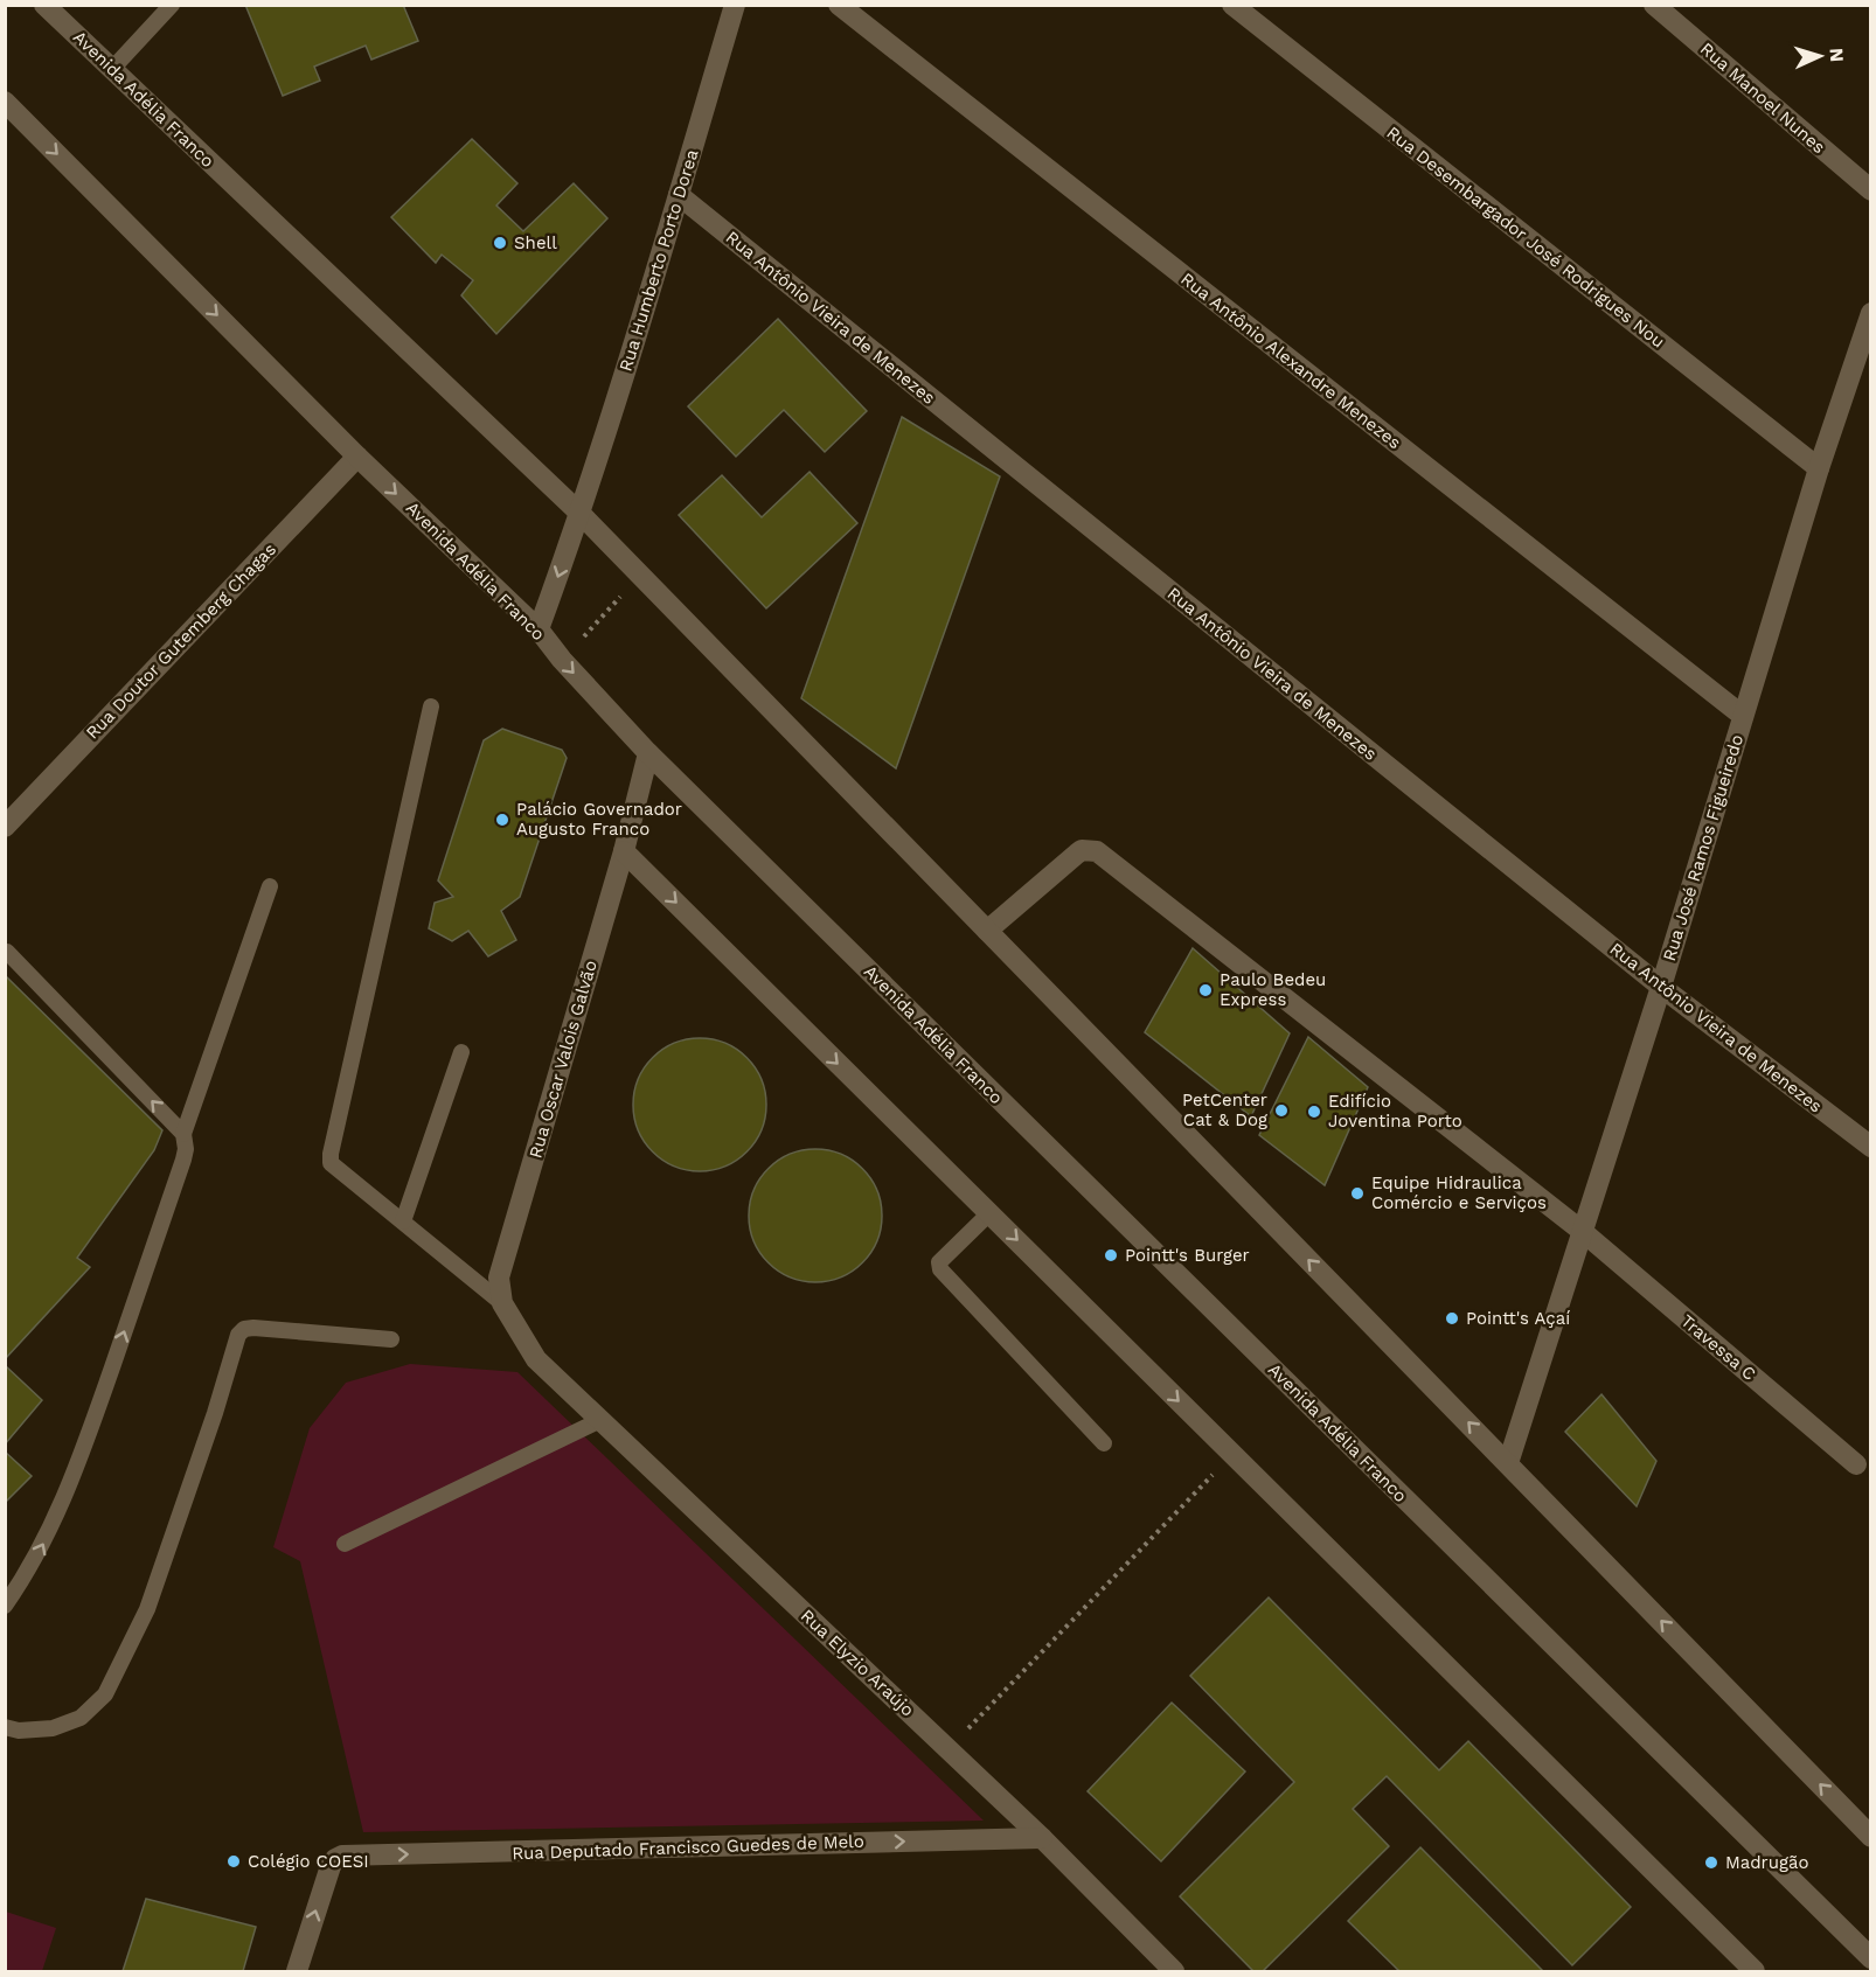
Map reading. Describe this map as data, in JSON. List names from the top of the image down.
{
  "streets": {
    "street": [
      "Rua Manoel Nunes",
      "Avenida Adélia Franco",
      "Rua Desembargador José Rodrigues Nou",
      "Rua Humberto Porto Dorea",
      "Rua Antônio Vieira de Menezes",
      "Rua Antônio Alexandre Menezes",
      "Rua Doutor Gutemberg Chagas",
      "Rua José Ramos Figueiredo",
      "Rua Oscar Valois Galvão",
      "Travessa C",
      "Rua Elyzio Araújo",
      "Rua Deputado Francisco Guedes de Melo"
    ]
  },
  "crossings": [
    ["Avenida Adélia Franco", "Rua Humberto Porto Dorea"],
    ["Avenida Adélia Franco", "Rua Doutor Gutemberg Chagas"],
    ["Avenida Adélia Franco", "Rua José Ramos Figueiredo"],
    ["Avenida Adélia Franco", "Rua Oscar Valois Galvão"],
    ["Avenida Adélia Franco", "Travessa C"],
    ["Rua Desembargador José Rodrigues Nou", "Rua José Ramos Figueiredo"],
    ["Rua Humberto Porto Dorea", "Rua Antônio Vieira de Menezes"],
    ["Rua Antônio Vieira de Menezes", "Rua José Ramos Figueiredo"],
    ["Rua Antônio Alexandre Menezes", "Rua José Ramos Figueiredo"],
    ["Rua José Ramos Figueiredo", "Travessa C"],
    ["Rua Oscar Valois Galvão", "Rua Elyzio Araújo"],
    ["Rua Elyzio Araújo", "Rua Deputado Francisco Guedes de Melo"]
  ],
  "one_way": ["Rua Deputado Francisco Guedes de Melo"],
  "places": [
    "Shell",
    "Palácio Governador Augusto Franco",
    "Paulo Bedeu Express",
    "PetCenter Cat & Dog",
    "Edifício Joventina Porto",
    "Equipe Hidraulica Comércio e Serviços",
    "Pointt's Burger",
    "Pointt's Açaí",
    "Colégio COESI",
    "Madrugão"
  ],
  "north": "right"
}
